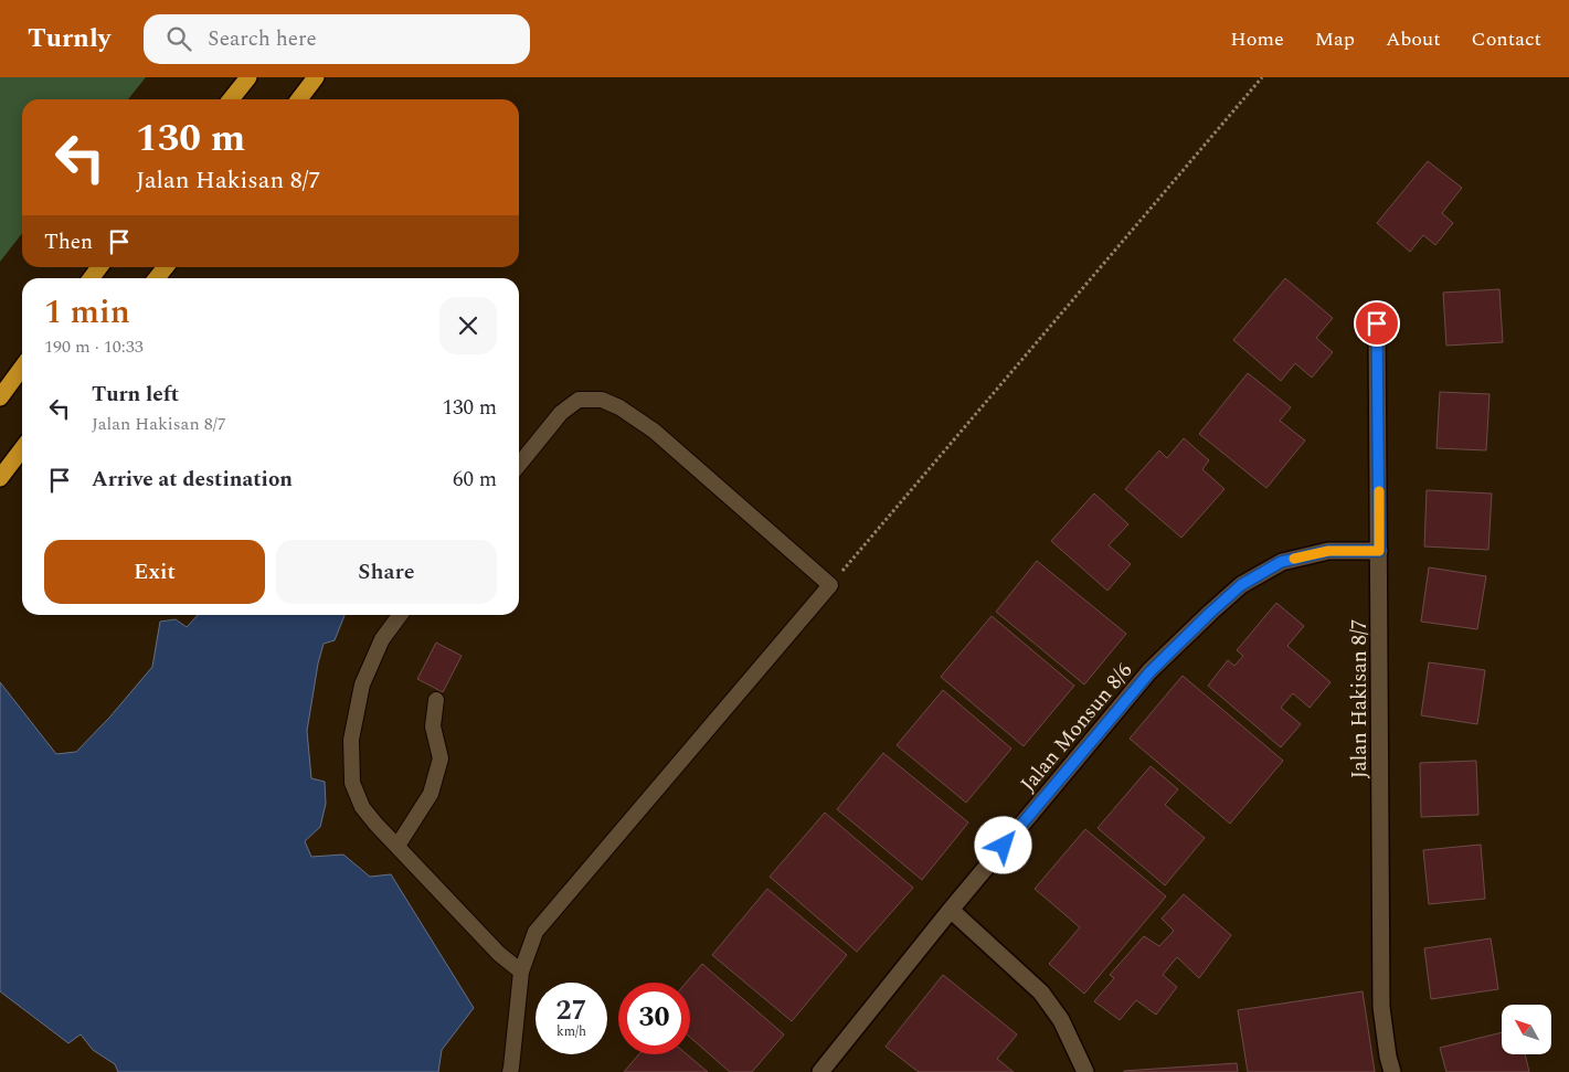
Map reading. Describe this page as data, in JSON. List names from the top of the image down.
{
  "streets": {
    "street": ["Jalan Hakisan 8/7", "Jalan Monsun 8/6"]
  },
  "crossings": [
    ["Jalan Hakisan 8/7", "Jalan Monsun 8/6"]
  ],
  "north": "top left",
  "page": {
    "header": "Turnly",
    "search": "Search here",
    "nav": [
      "Home",
      "Map",
      "About",
      "Contact"
    ],
    "turn": ["130 m", "Jalan Hakisan 8/7"],
    "then": "Then",
    "heading": ["1 min", "190 m · 10:33"],
    "list": [
      {
        "name": "Turn left",
        "note": "Jalan Hakisan 8/7",
        "value": "130 m"
      },
      {
        "name": "Arrive at destination",
        "value": "60 m"
      }
    ],
    "buttons": ["Exit", "Share"],
    "speed": "27 km/h",
    "limit": "30"
  }
}
